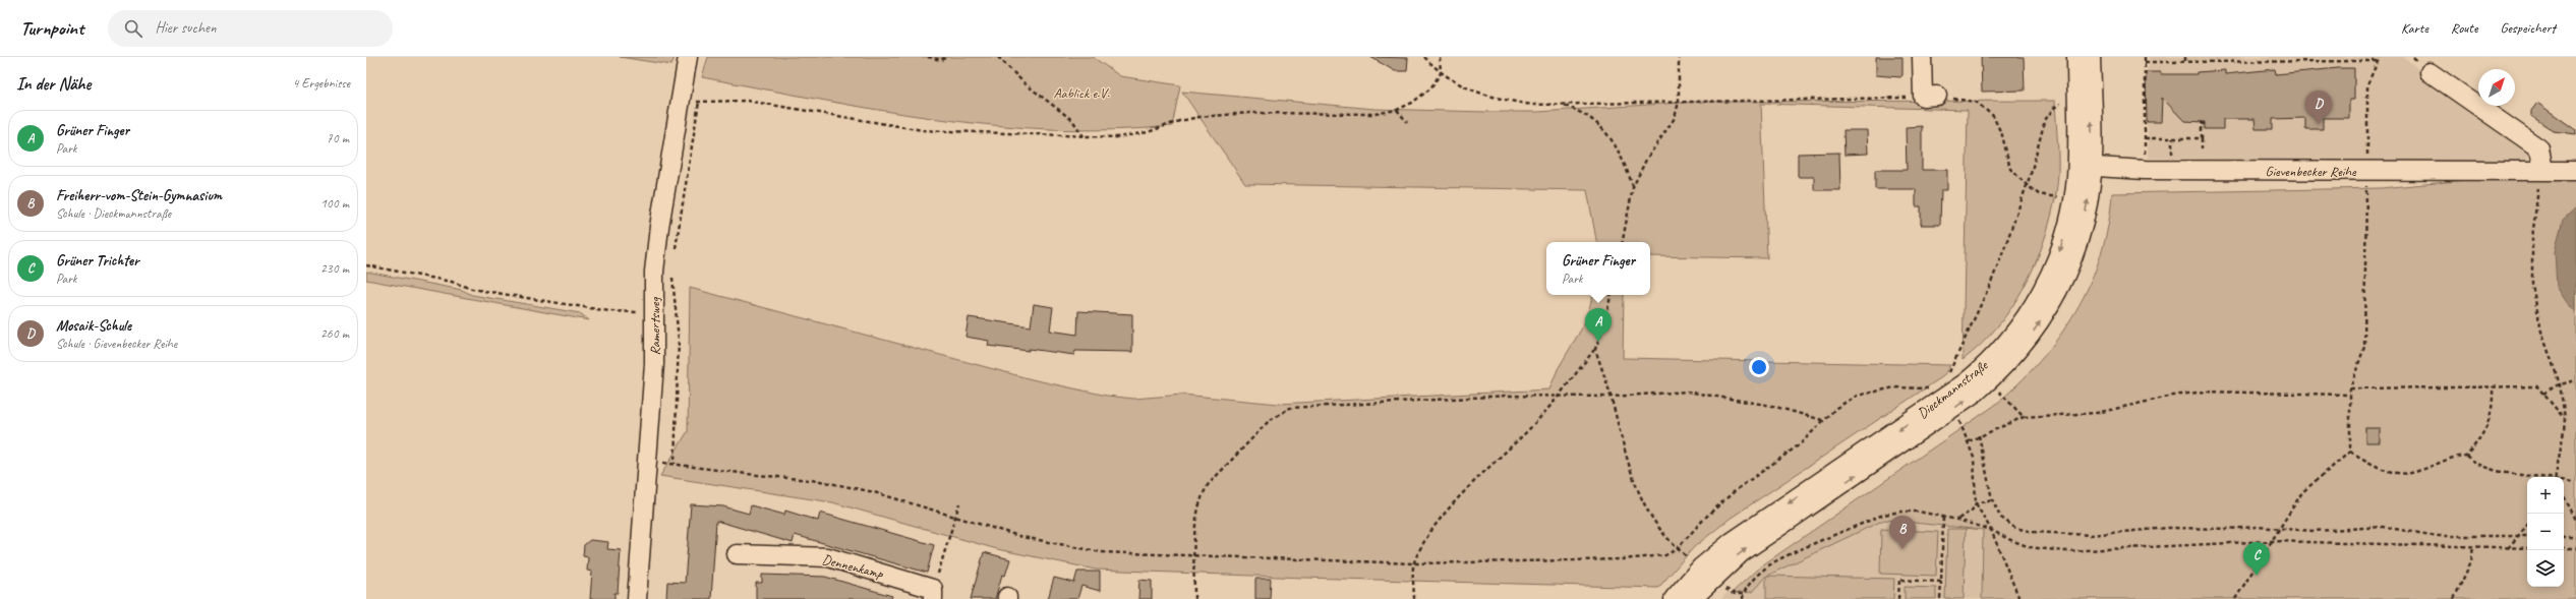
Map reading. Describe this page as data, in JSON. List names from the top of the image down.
{
  "streets": {
    "street": [
      "Gievenbecker Reihe",
      "Ramertsweg",
      "Dieckmannstraße",
      "Dennenkamp"
    ]
  },
  "crossings": [
    ["Gievenbecker Reihe", "Dieckmannstraße"]
  ],
  "parks": ["Aablick e.V."],
  "north": "top right",
  "page": {
    "header": "Turnpoint",
    "search": "Hier suchen",
    "nav": ["Karte", "Route", "Gespeichert"],
    "heading": ["In der Nähe", "4 Ergebnisse"],
    "pins": [
      "D",
      "A",
      "B",
      "C"
    ],
    "list": [
      {
        "mark": "A",
        "name": "Grüner Finger",
        "note": "Park",
        "value": "70 m"
      },
      {
        "mark": "B",
        "name": "Freiherr-vom-Stein-Gymnasium",
        "note": "Schule · Dieckmannstraße",
        "value": "100 m"
      },
      {
        "mark": "C",
        "name": "Grüner Trichter",
        "note": "Park",
        "value": "230 m"
      },
      {
        "mark": "D",
        "name": "Mosaik-Schule",
        "note": "Schule · Gievenbecker Reihe",
        "value": "260 m"
      }
    ],
    "popup": ["Grüner Finger", "Park"],
    "map_buttons": ["+", "−"]
  }
}
